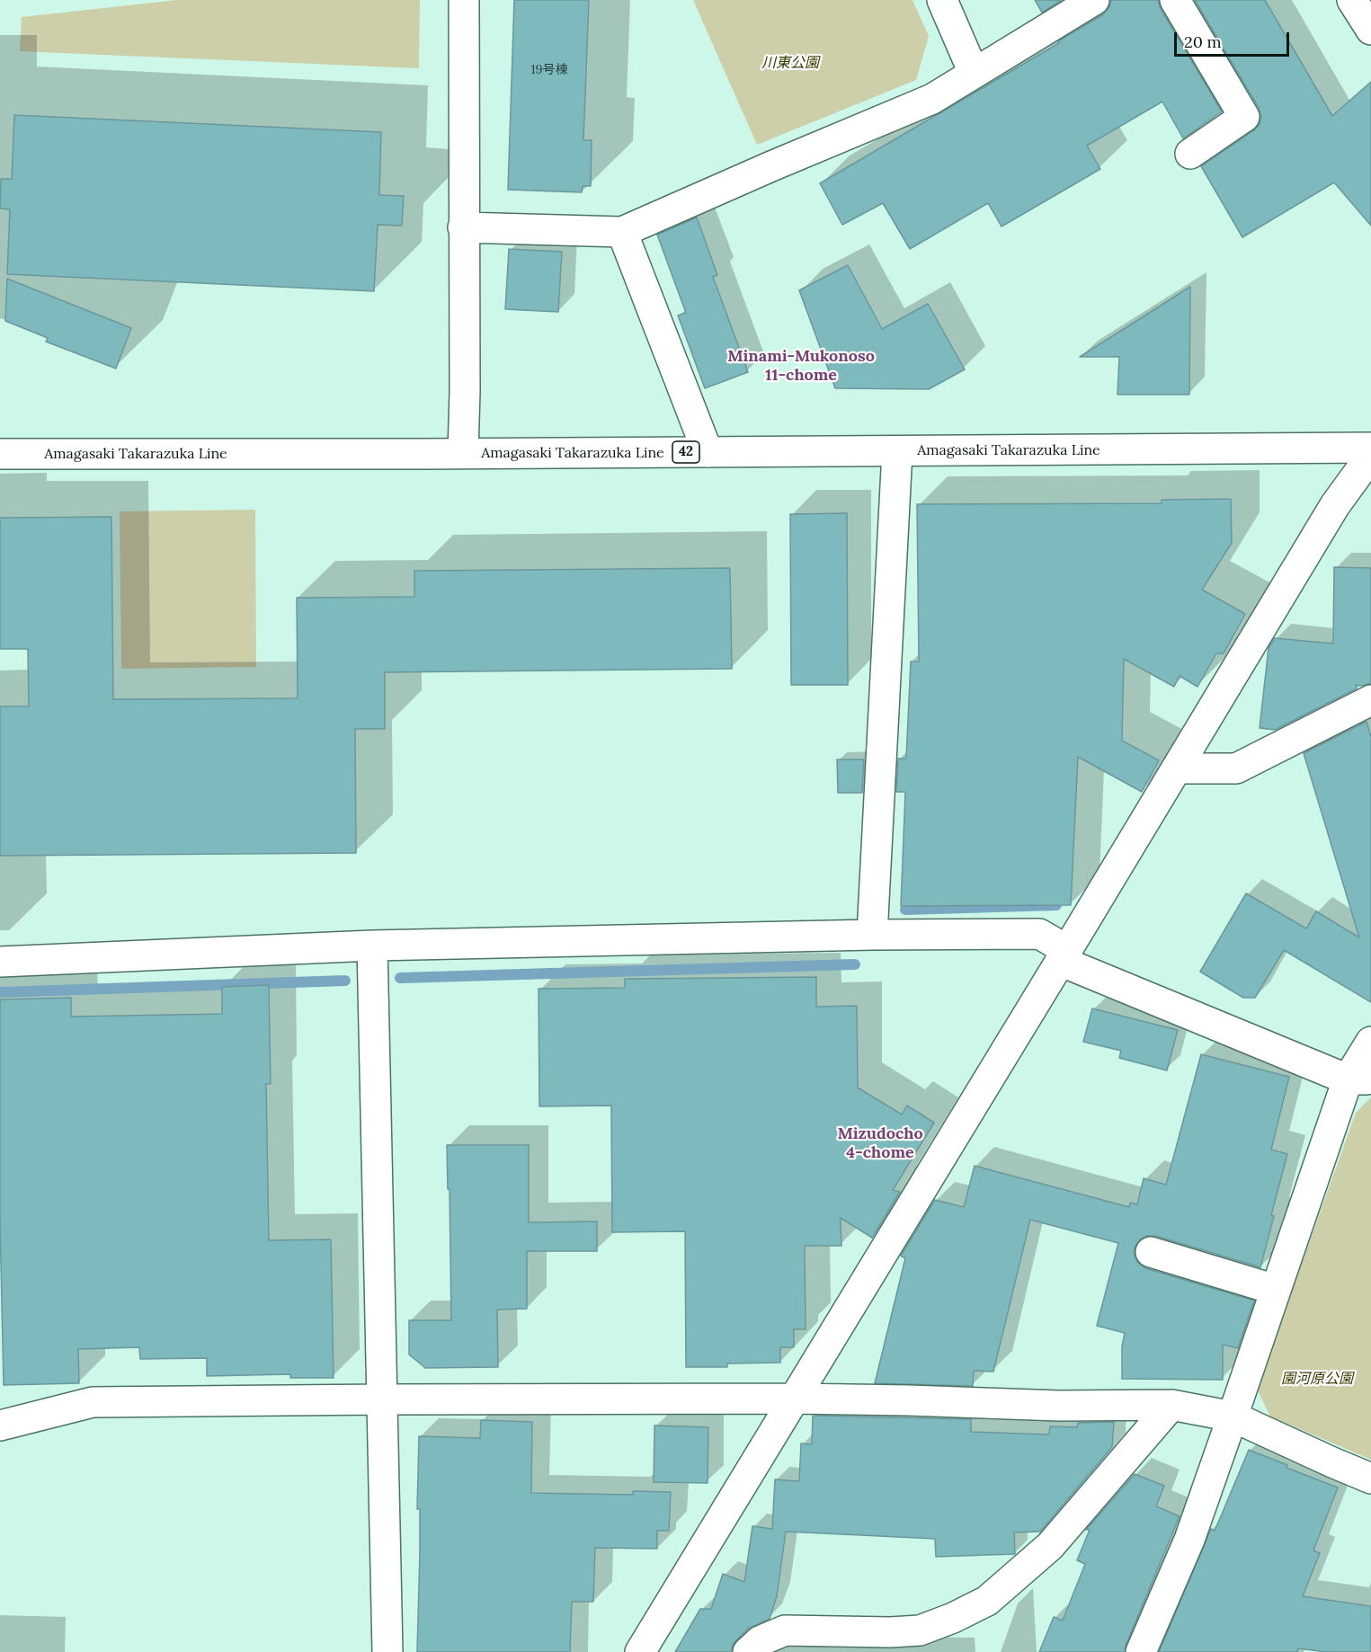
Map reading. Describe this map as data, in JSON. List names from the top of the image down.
{
  "streets": {
    "street": ["Amagasaki Takarazuka Line", "42"]
  },
  "districts": ["Minami-Mukonoso 11-chome", "Mizudocho 4-chome"],
  "parks": ["川東公園", "園河原公園"],
  "house_numbers": ["19号棟"],
  "scale_bar": "20 m"
}
